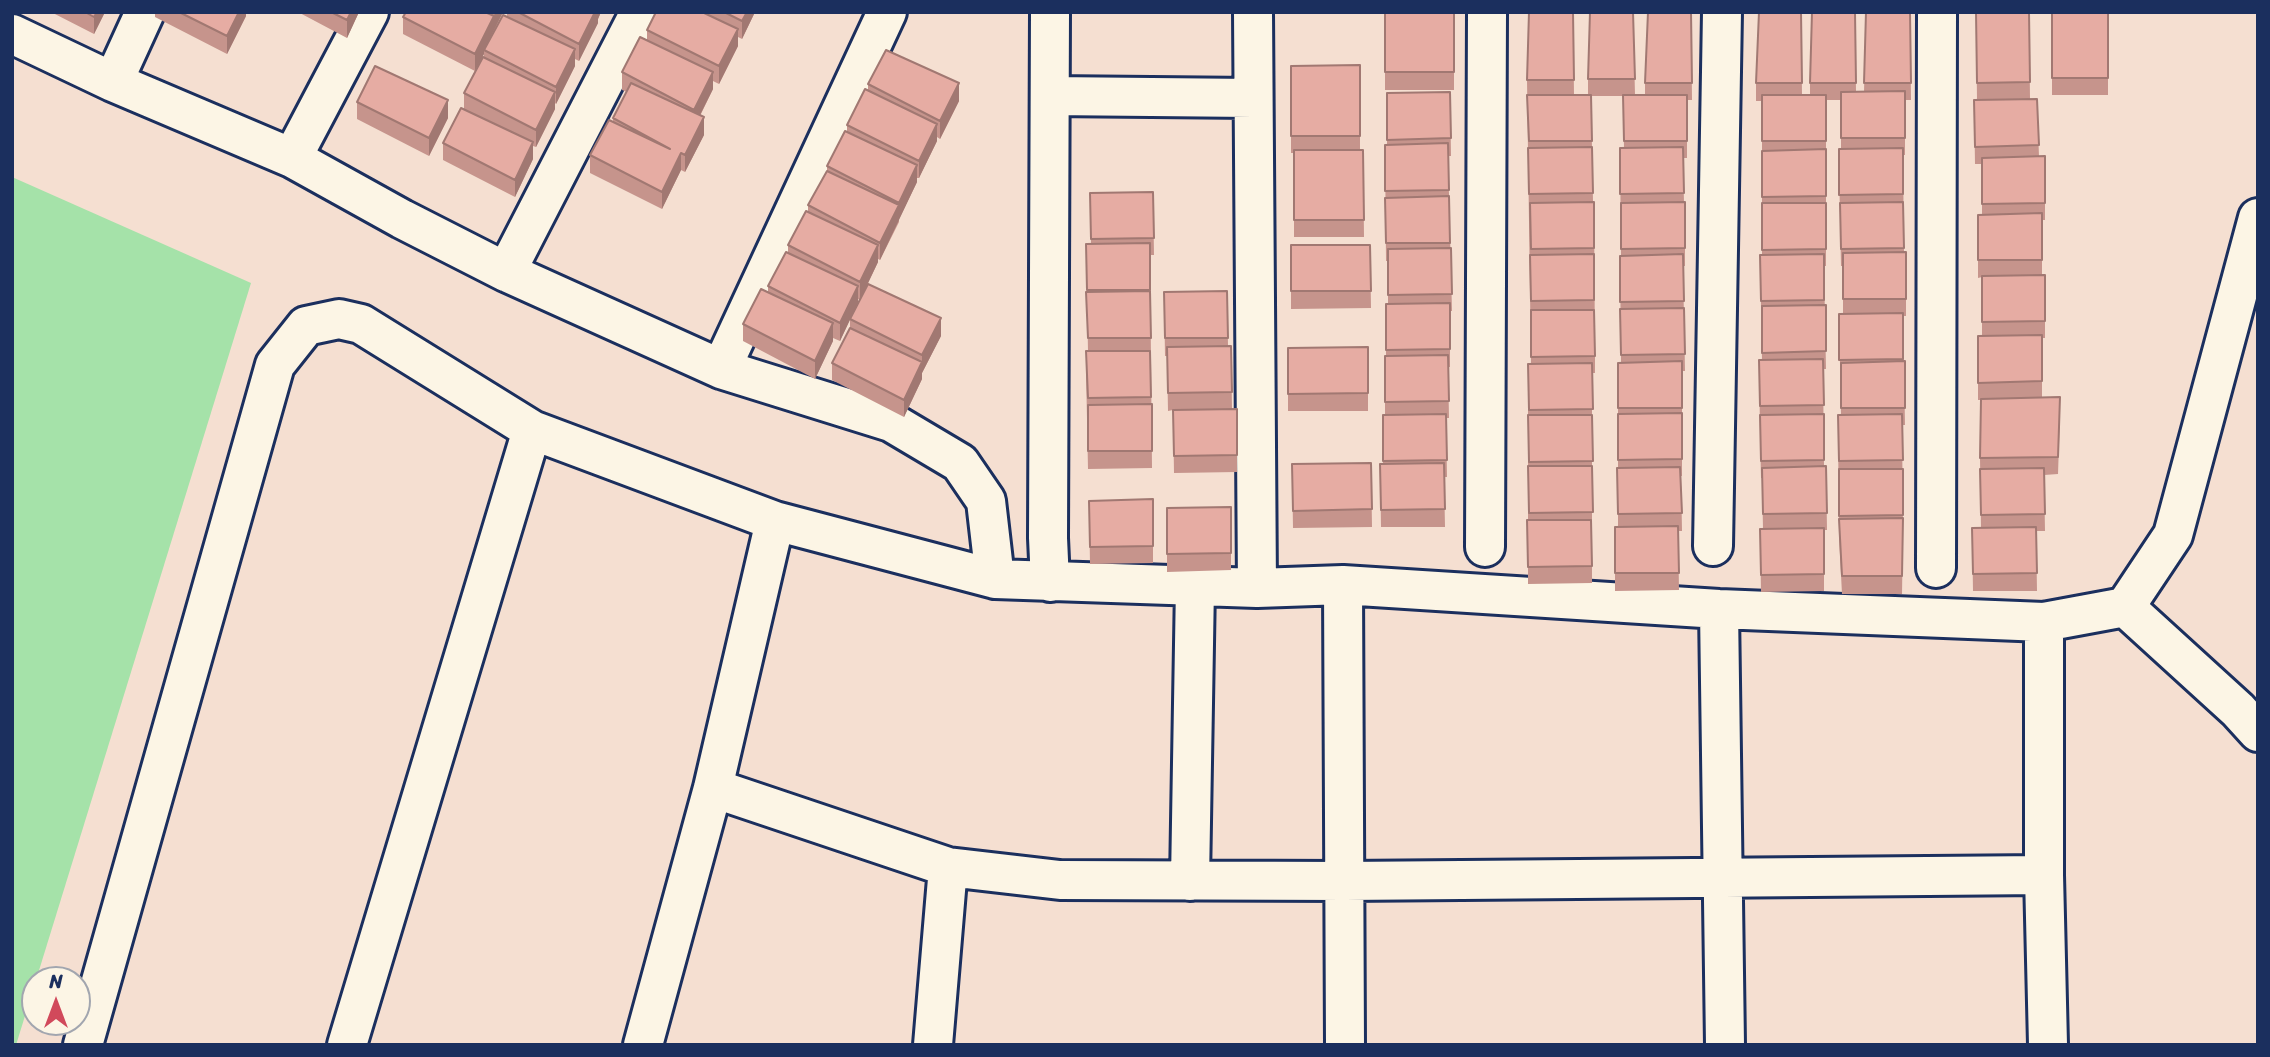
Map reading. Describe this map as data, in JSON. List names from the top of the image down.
{
  "north": "top"
}
